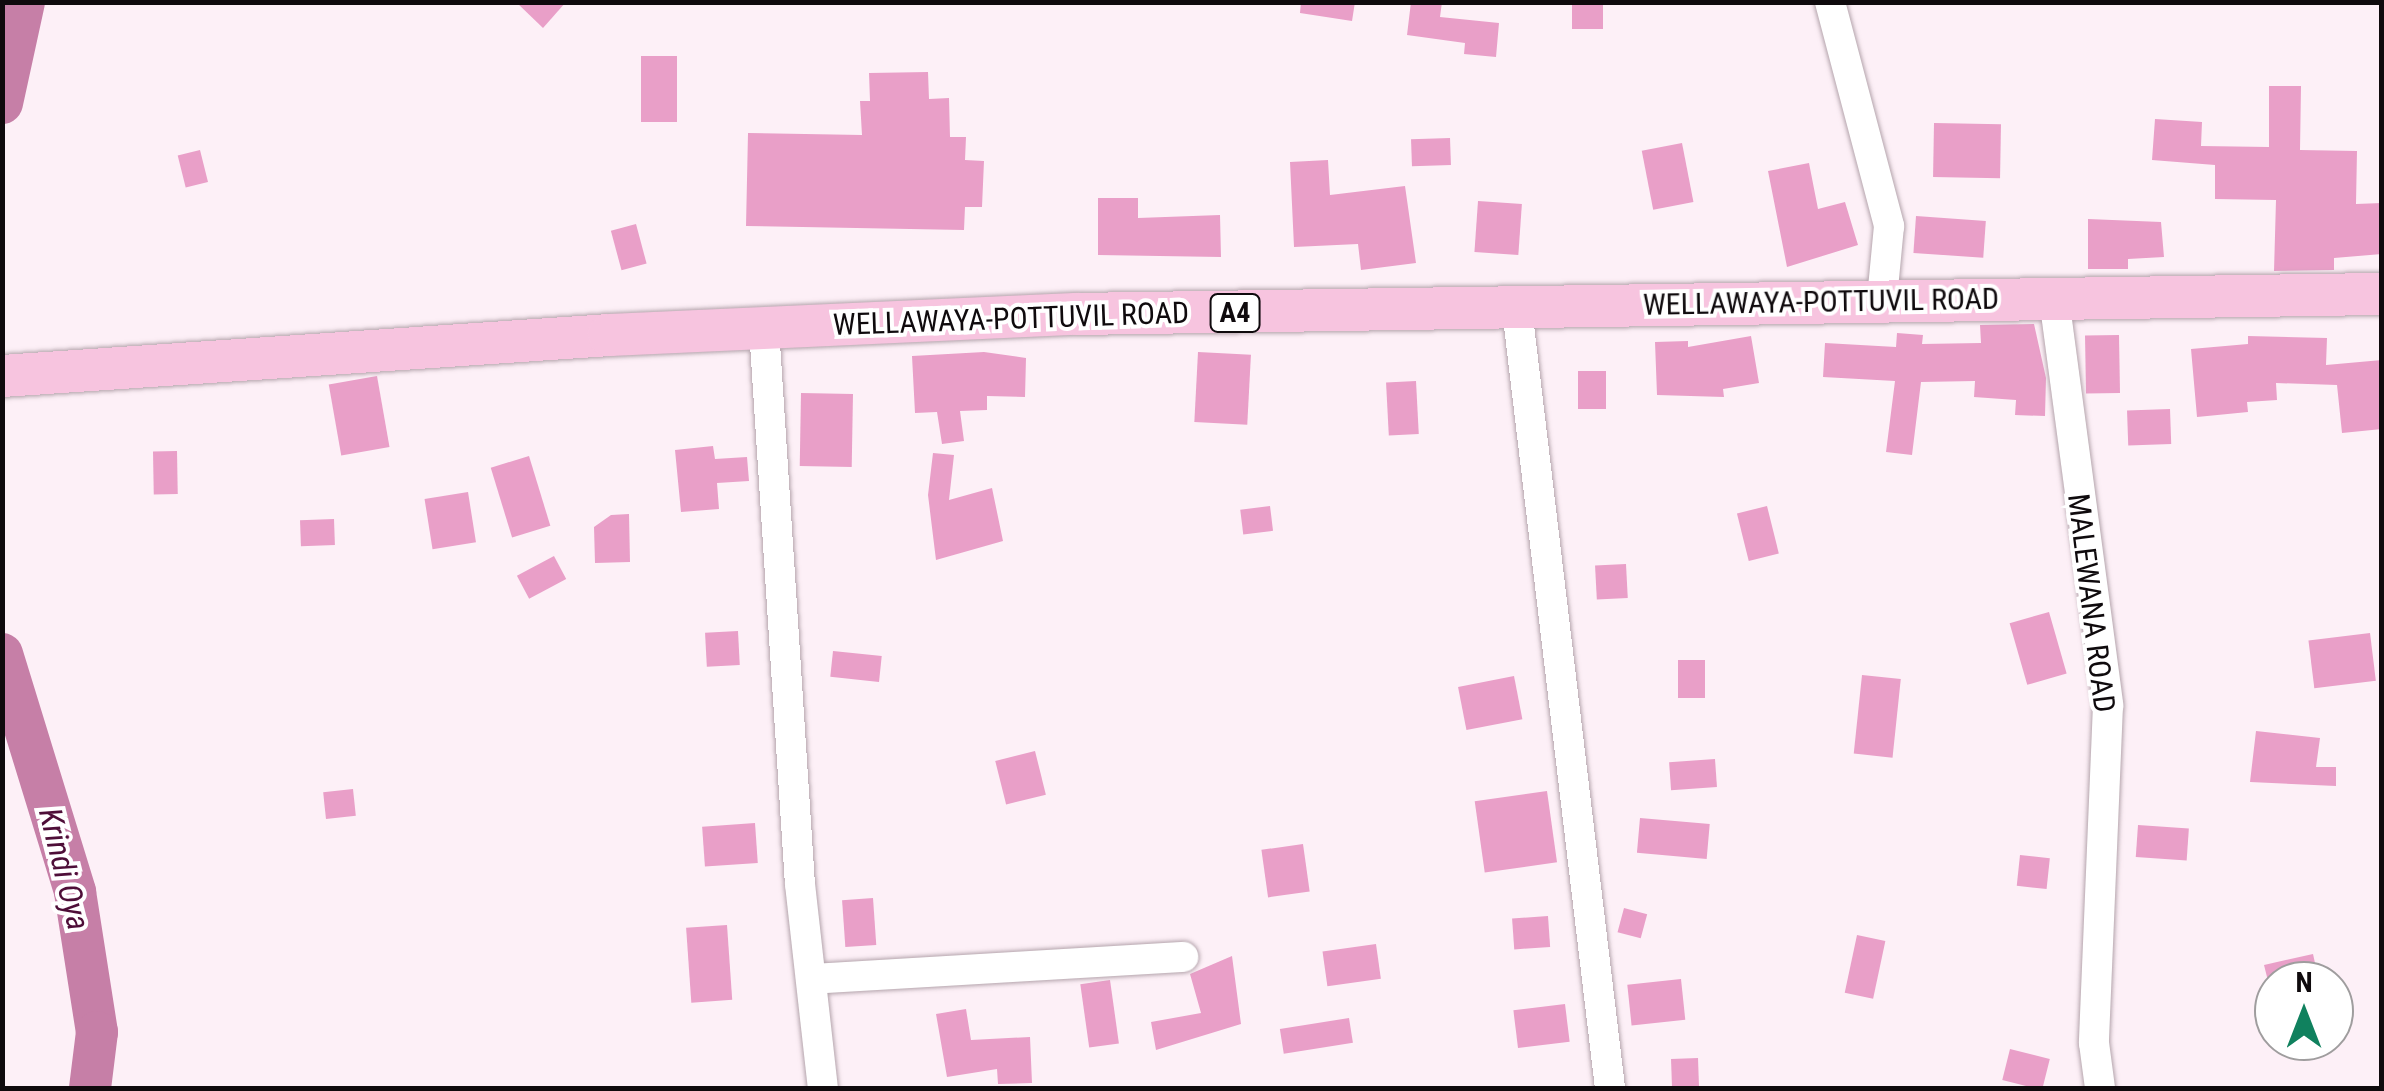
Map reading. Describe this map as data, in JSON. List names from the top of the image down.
{
  "streets": {
    "highway": ["WELLAWAYA-POTTUVIL ROAD", "A4"],
    "street": ["MALEWANA ROAD"]
  },
  "crossings": [
    ["WELLAWAYA-POTTUVIL ROAD", "MALEWANA ROAD"]
  ],
  "water": ["Krindi Oya"],
  "north": "top"
}
